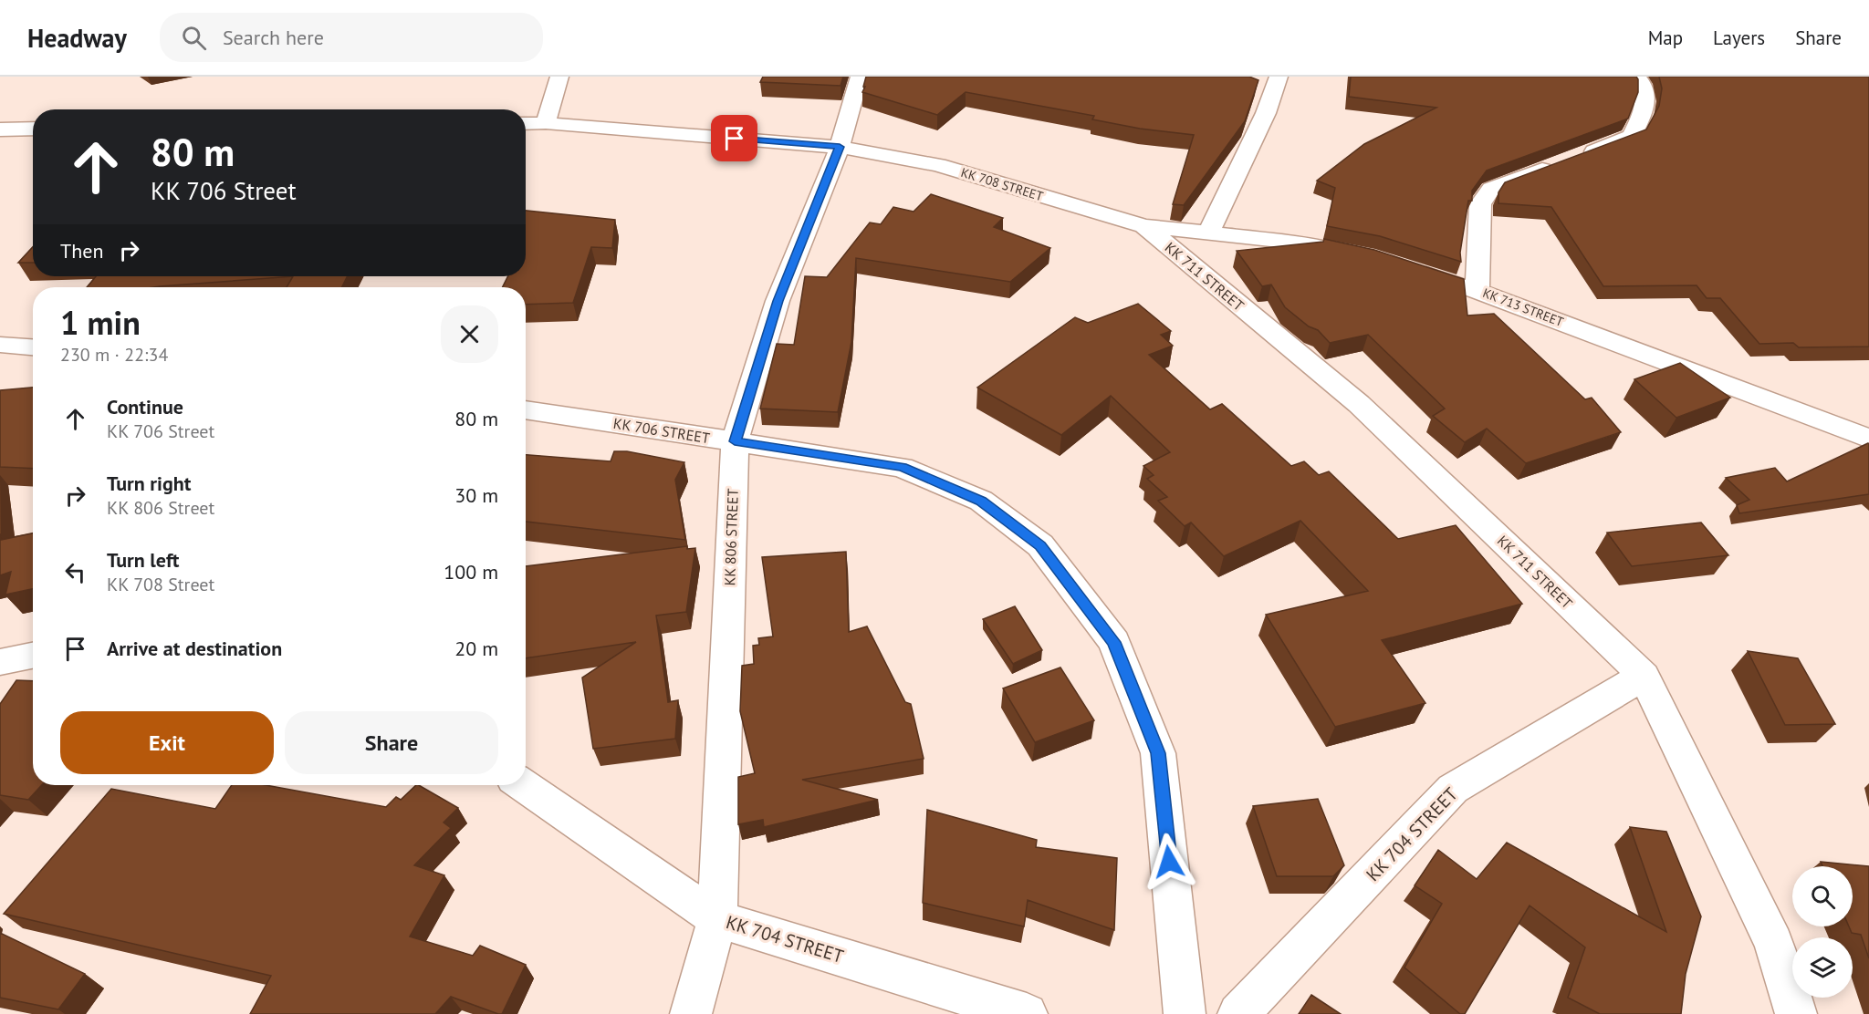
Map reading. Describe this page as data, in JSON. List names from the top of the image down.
{
  "streets": {
    "street": [
      "KK 708 STREET",
      "KK 711 STREET",
      "KK 713 STREET",
      "KK 706 STREET",
      "KK 806 STREET",
      "KK 704 STREET"
    ]
  },
  "crossings": [
    ["KK 708 STREET", "KK 711 STREET"],
    ["KK 708 STREET", "KK 806 STREET"],
    ["KK 711 STREET", "KK 704 STREET"],
    ["KK 706 STREET", "KK 806 STREET"],
    ["KK 806 STREET", "KK 704 STREET"]
  ],
  "page": {
    "header": "Headway",
    "search": "Search here",
    "nav": ["Map", "Layers", "Share"],
    "turn": ["80 m", "KK 706 Street"],
    "then": "Then",
    "heading": ["1 min", "230 m · 22:34"],
    "list": [
      {
        "name": "Continue",
        "note": "KK 706 Street",
        "value": "80 m"
      },
      {
        "name": "Turn right",
        "note": "KK 806 Street",
        "value": "30 m"
      },
      {
        "name": "Turn left",
        "note": "KK 708 Street",
        "value": "100 m"
      },
      {
        "name": "Arrive at destination",
        "value": "20 m"
      }
    ],
    "buttons": ["Exit", "Share"]
  }
}
